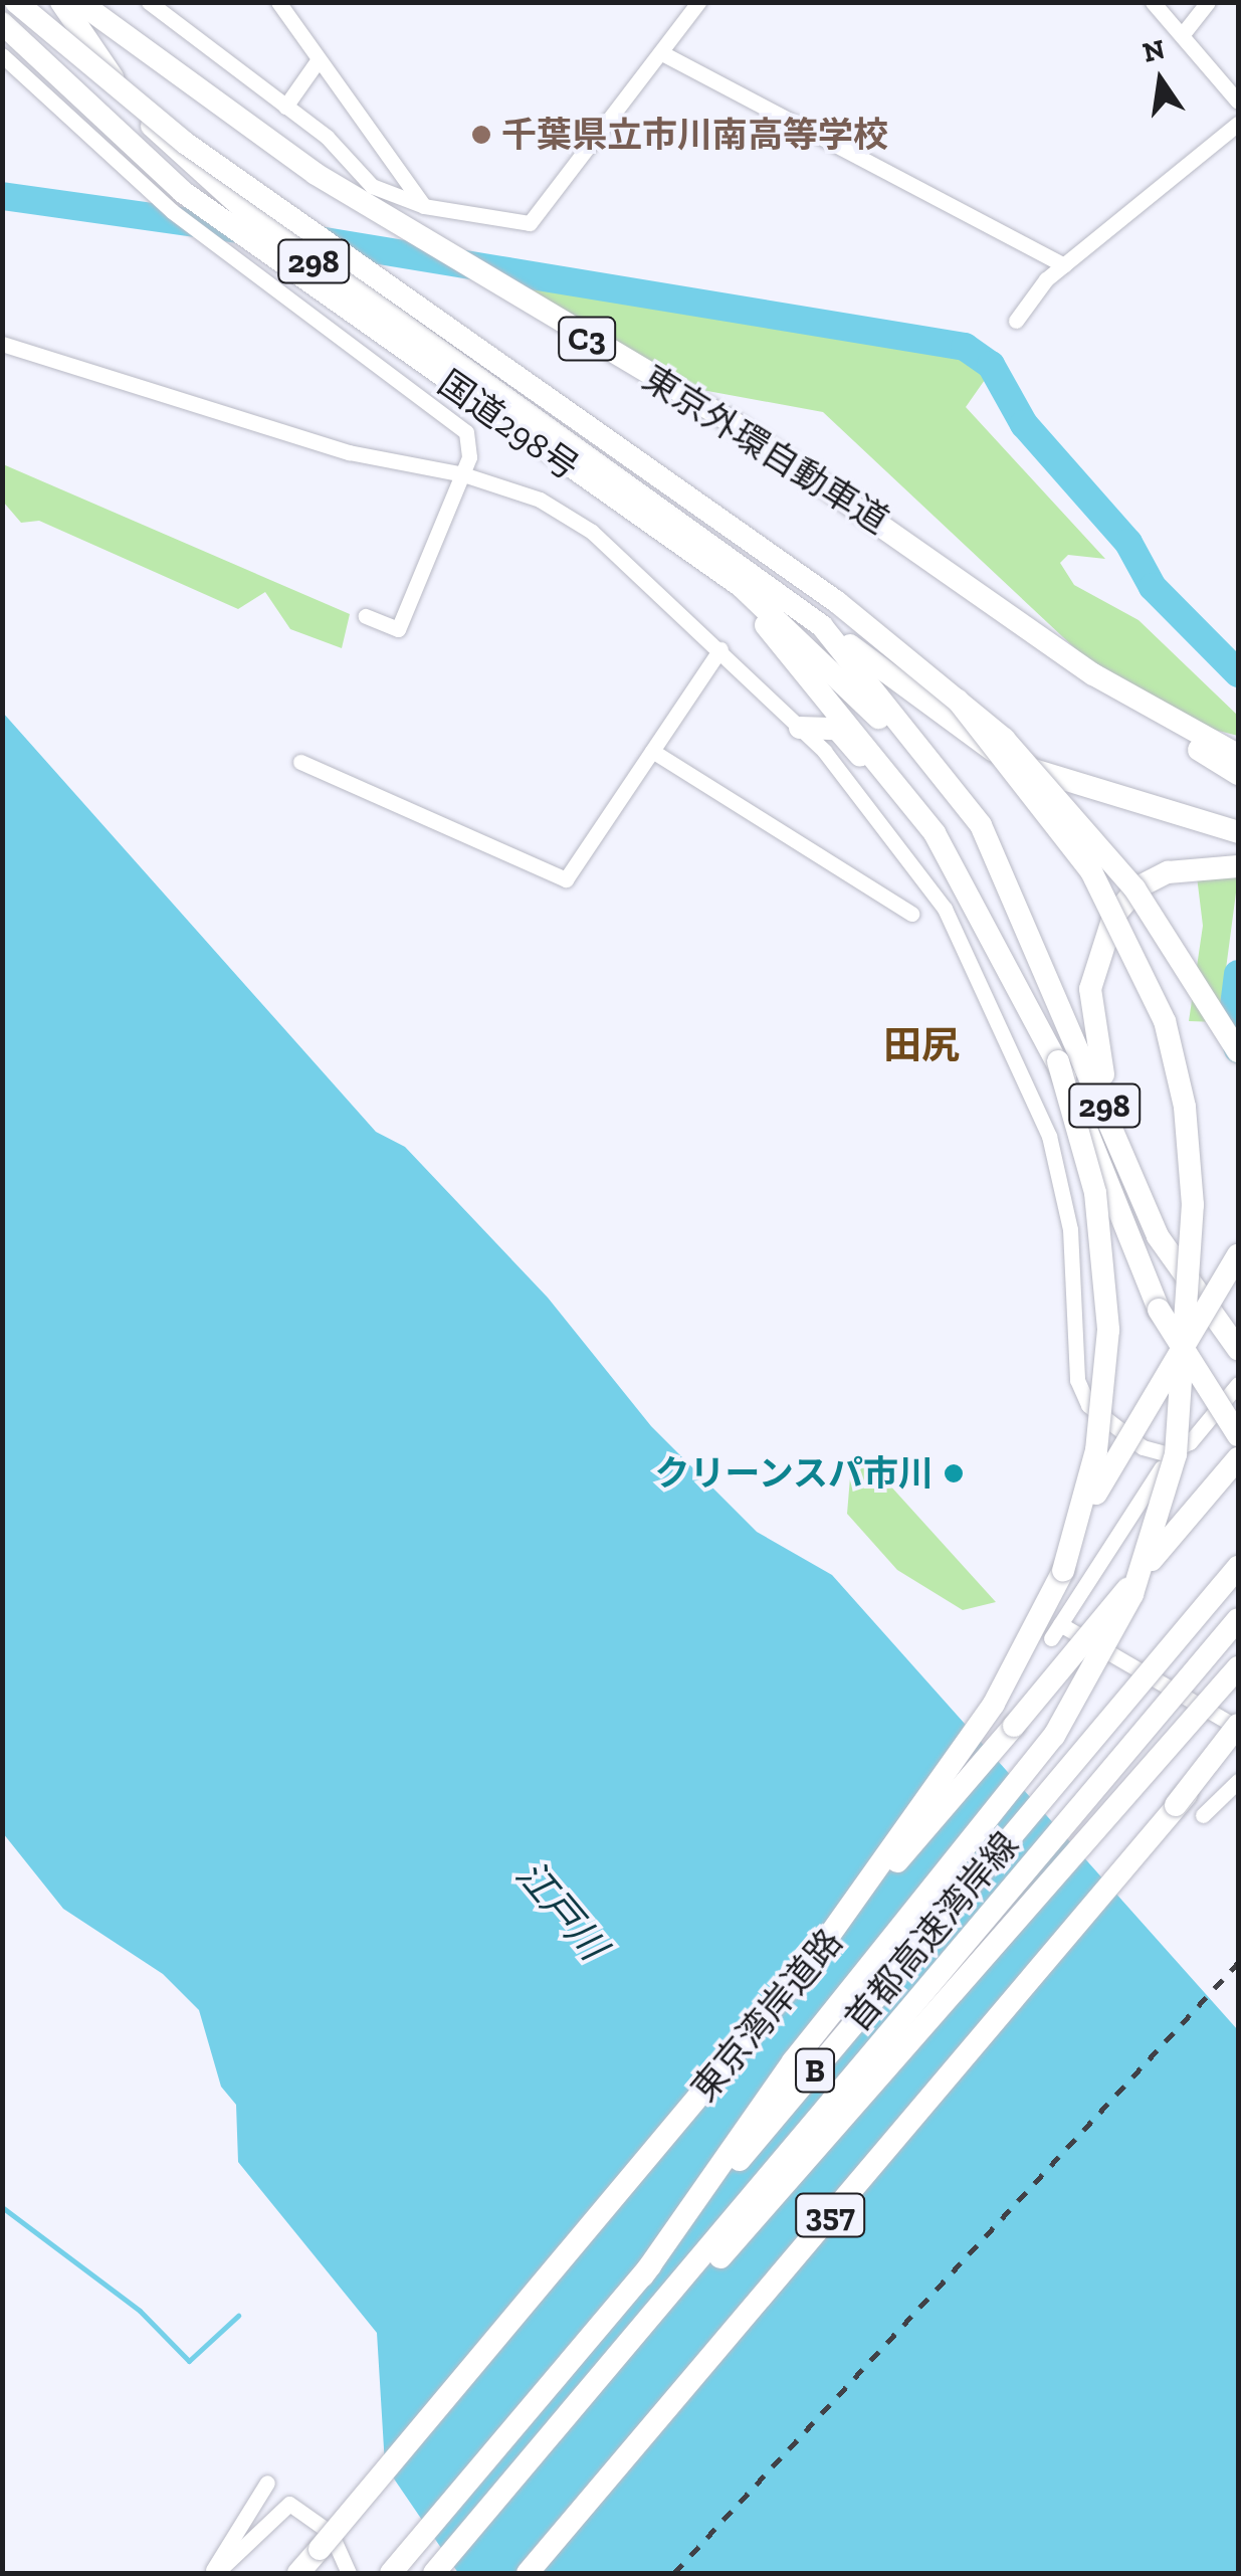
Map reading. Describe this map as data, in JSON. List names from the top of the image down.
{
  "streets": {
    "highway": [
      "298",
      "C3",
      "国道298号",
      "東京外環自動車道",
      "首都高速湾岸線",
      "東京湾岸道路",
      "B",
      "357"
    ]
  },
  "districts": ["田尻"],
  "water": ["江戸川"],
  "places": ["千葉県立市川南高等学校", "クリーンスパ市川"],
  "north": "top"
}
